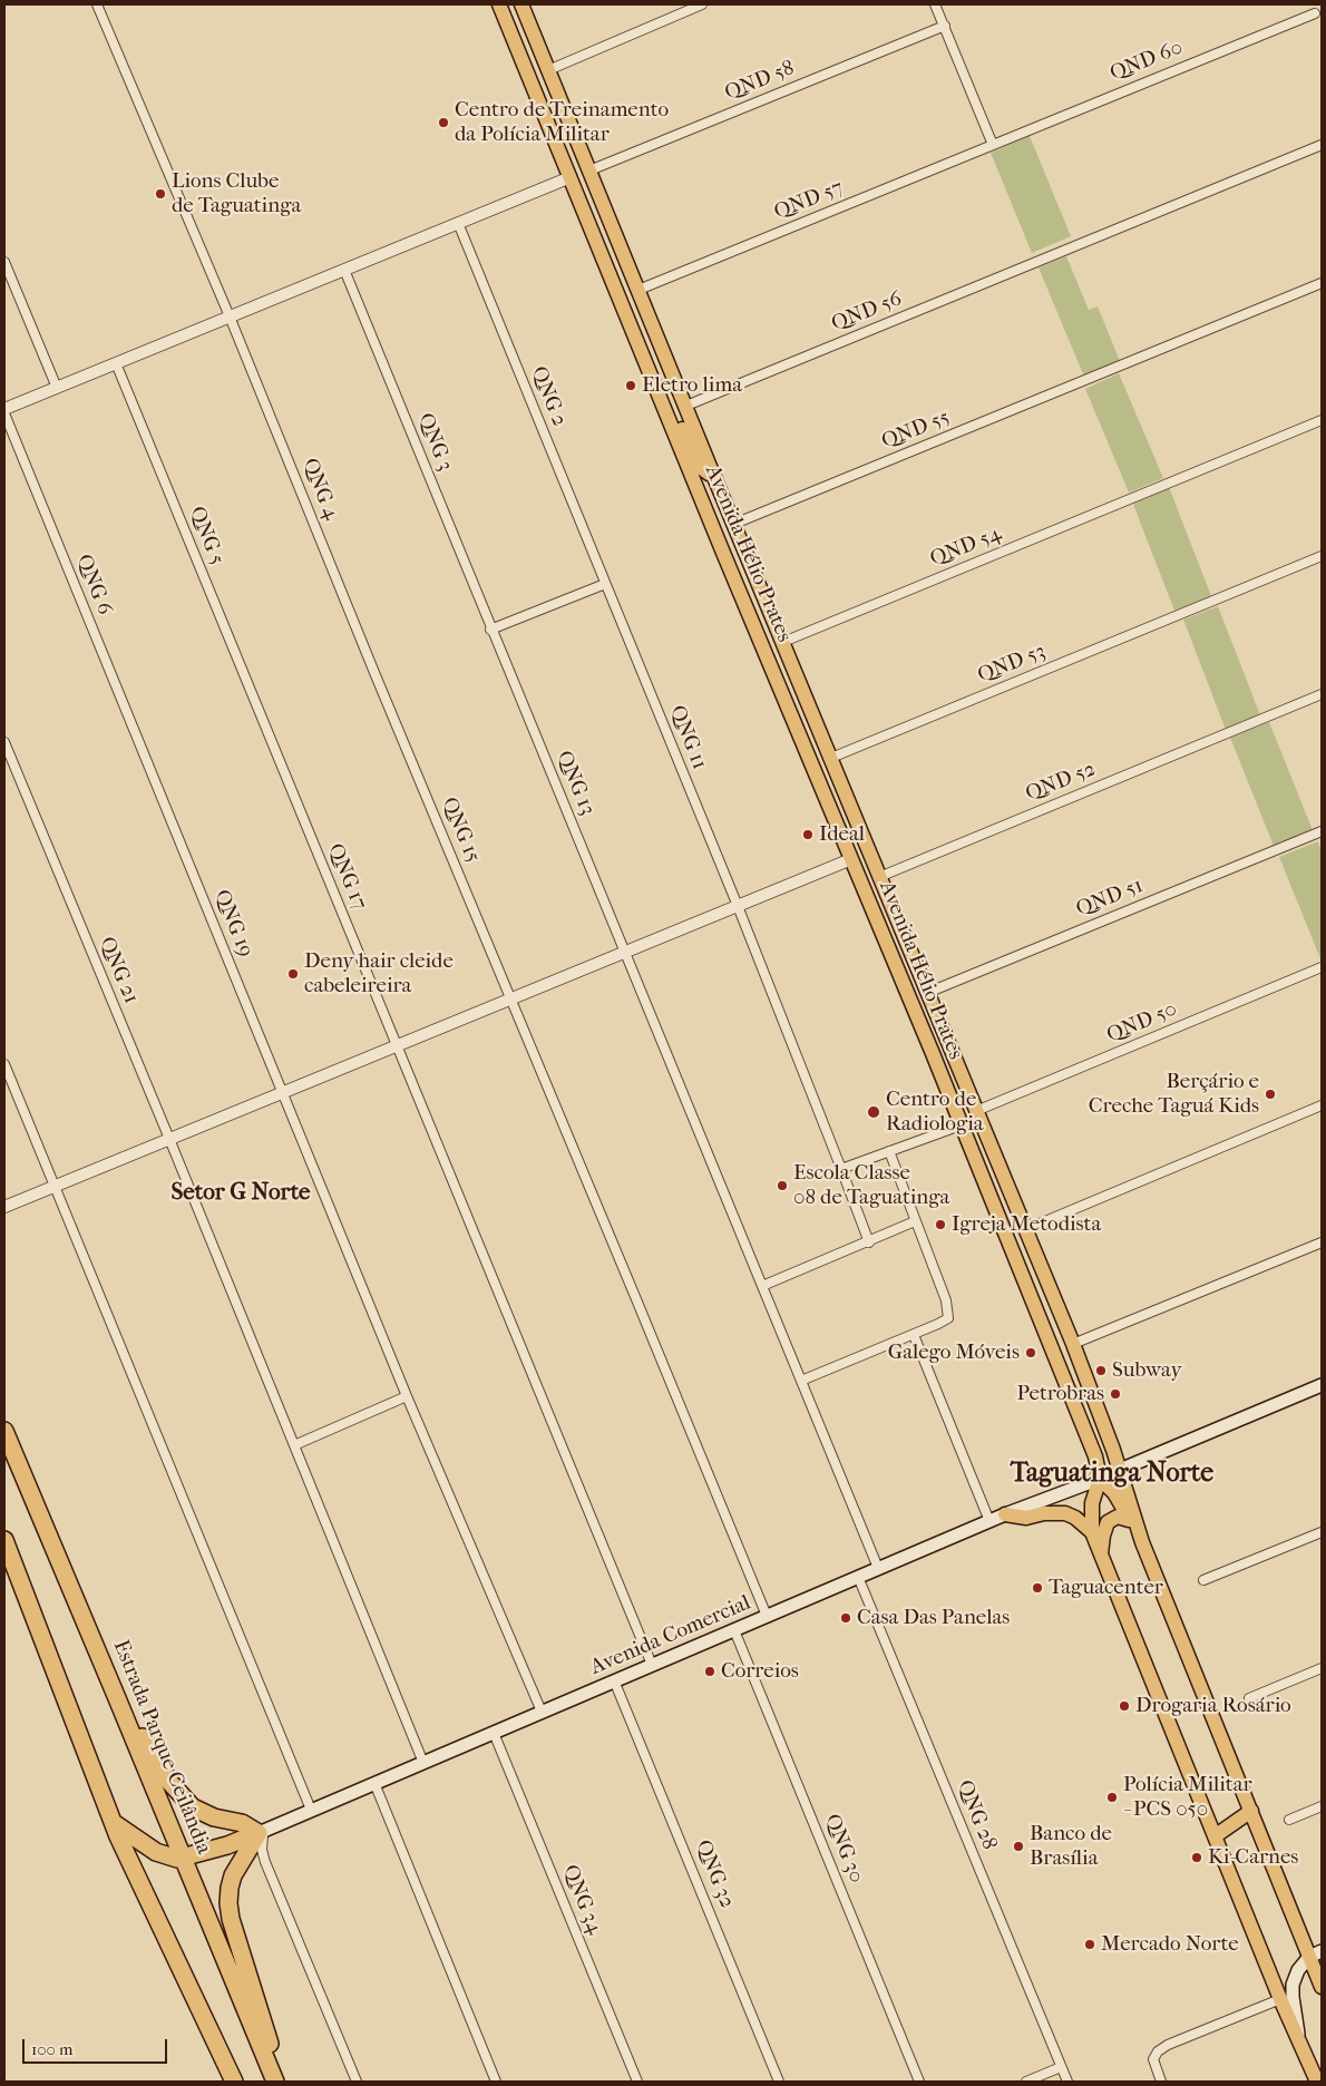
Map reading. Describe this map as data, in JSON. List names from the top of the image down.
{
  "streets": {
    "highway": ["Estrada Parque Ceilândia"],
    "main road": ["Avenida Hélio Prates", "Avenida Comercial"],
    "street": [
      "QND 60",
      "QND 58",
      "QND 57",
      "QND 56",
      "QNG 2",
      "QND 55",
      "QNG 3",
      "QNG 4",
      "QNG 5",
      "QND 54",
      "QNG 6",
      "QND 53",
      "QNG 11",
      "QND 52",
      "QNG 13",
      "QNG 15",
      "QNG 17",
      "QND 51",
      "QNG 19",
      "QNG 21",
      "QND 50",
      "QNG 28",
      "QNG 30",
      "QNG 32",
      "QNG 34"
    ]
  },
  "crossings": [
    ["QND 60", "QND 57"],
    ["QND 58", "Avenida Hélio Prates"],
    ["QND 57", "Avenida Hélio Prates"],
    ["QND 56", "Avenida Hélio Prates"],
    ["QNG 2", "QNG 11"],
    ["QND 55", "Avenida Hélio Prates"],
    ["QNG 3", "QNG 13"],
    ["QNG 4", "QNG 15"],
    ["QNG 5", "QNG 17"],
    ["QND 54", "Avenida Hélio Prates"],
    ["Avenida Hélio Prates", "QND 53"],
    ["Avenida Hélio Prates", "QND 52"],
    ["Avenida Hélio Prates", "QND 51"],
    ["Avenida Hélio Prates", "QND 50"],
    ["Avenida Hélio Prates", "Avenida Comercial"],
    ["QNG 6", "QNG 19"],
    ["QNG 13", "Avenida Comercial"],
    ["QNG 15", "Avenida Comercial"],
    ["QNG 17", "Avenida Comercial"],
    ["QNG 19", "Avenida Comercial"],
    ["QNG 21", "Avenida Comercial"],
    ["Avenida Comercial", "QNG 28"],
    ["Avenida Comercial", "QNG 30"],
    ["Avenida Comercial", "QNG 32"],
    ["Avenida Comercial", "QNG 34"]
  ],
  "districts": ["Setor G Norte", "Taguatinga Norte"],
  "places": [
    "Centro de Treinamento da Polícia Militar",
    "Lions Clube de Taguatinga",
    "Eletro lima",
    "Ideal",
    "Deny hair cleide cabeleireira",
    "Berçário e Creche Taguá Kids",
    "Centro de Radiologia",
    "Escola Classe 08 de Taguatinga",
    "Igreja Metodista",
    "Galego Móveis",
    "Subway",
    "Petrobras",
    "Taguacenter",
    "Casa Das Panelas",
    "Correios",
    "Drogaria Rosário",
    "Polícia Militar - PCS 050",
    "Banco de Brasília",
    "Ki-Carnes",
    "Mercado Norte"
  ],
  "scale_bar": "100 m"
}
